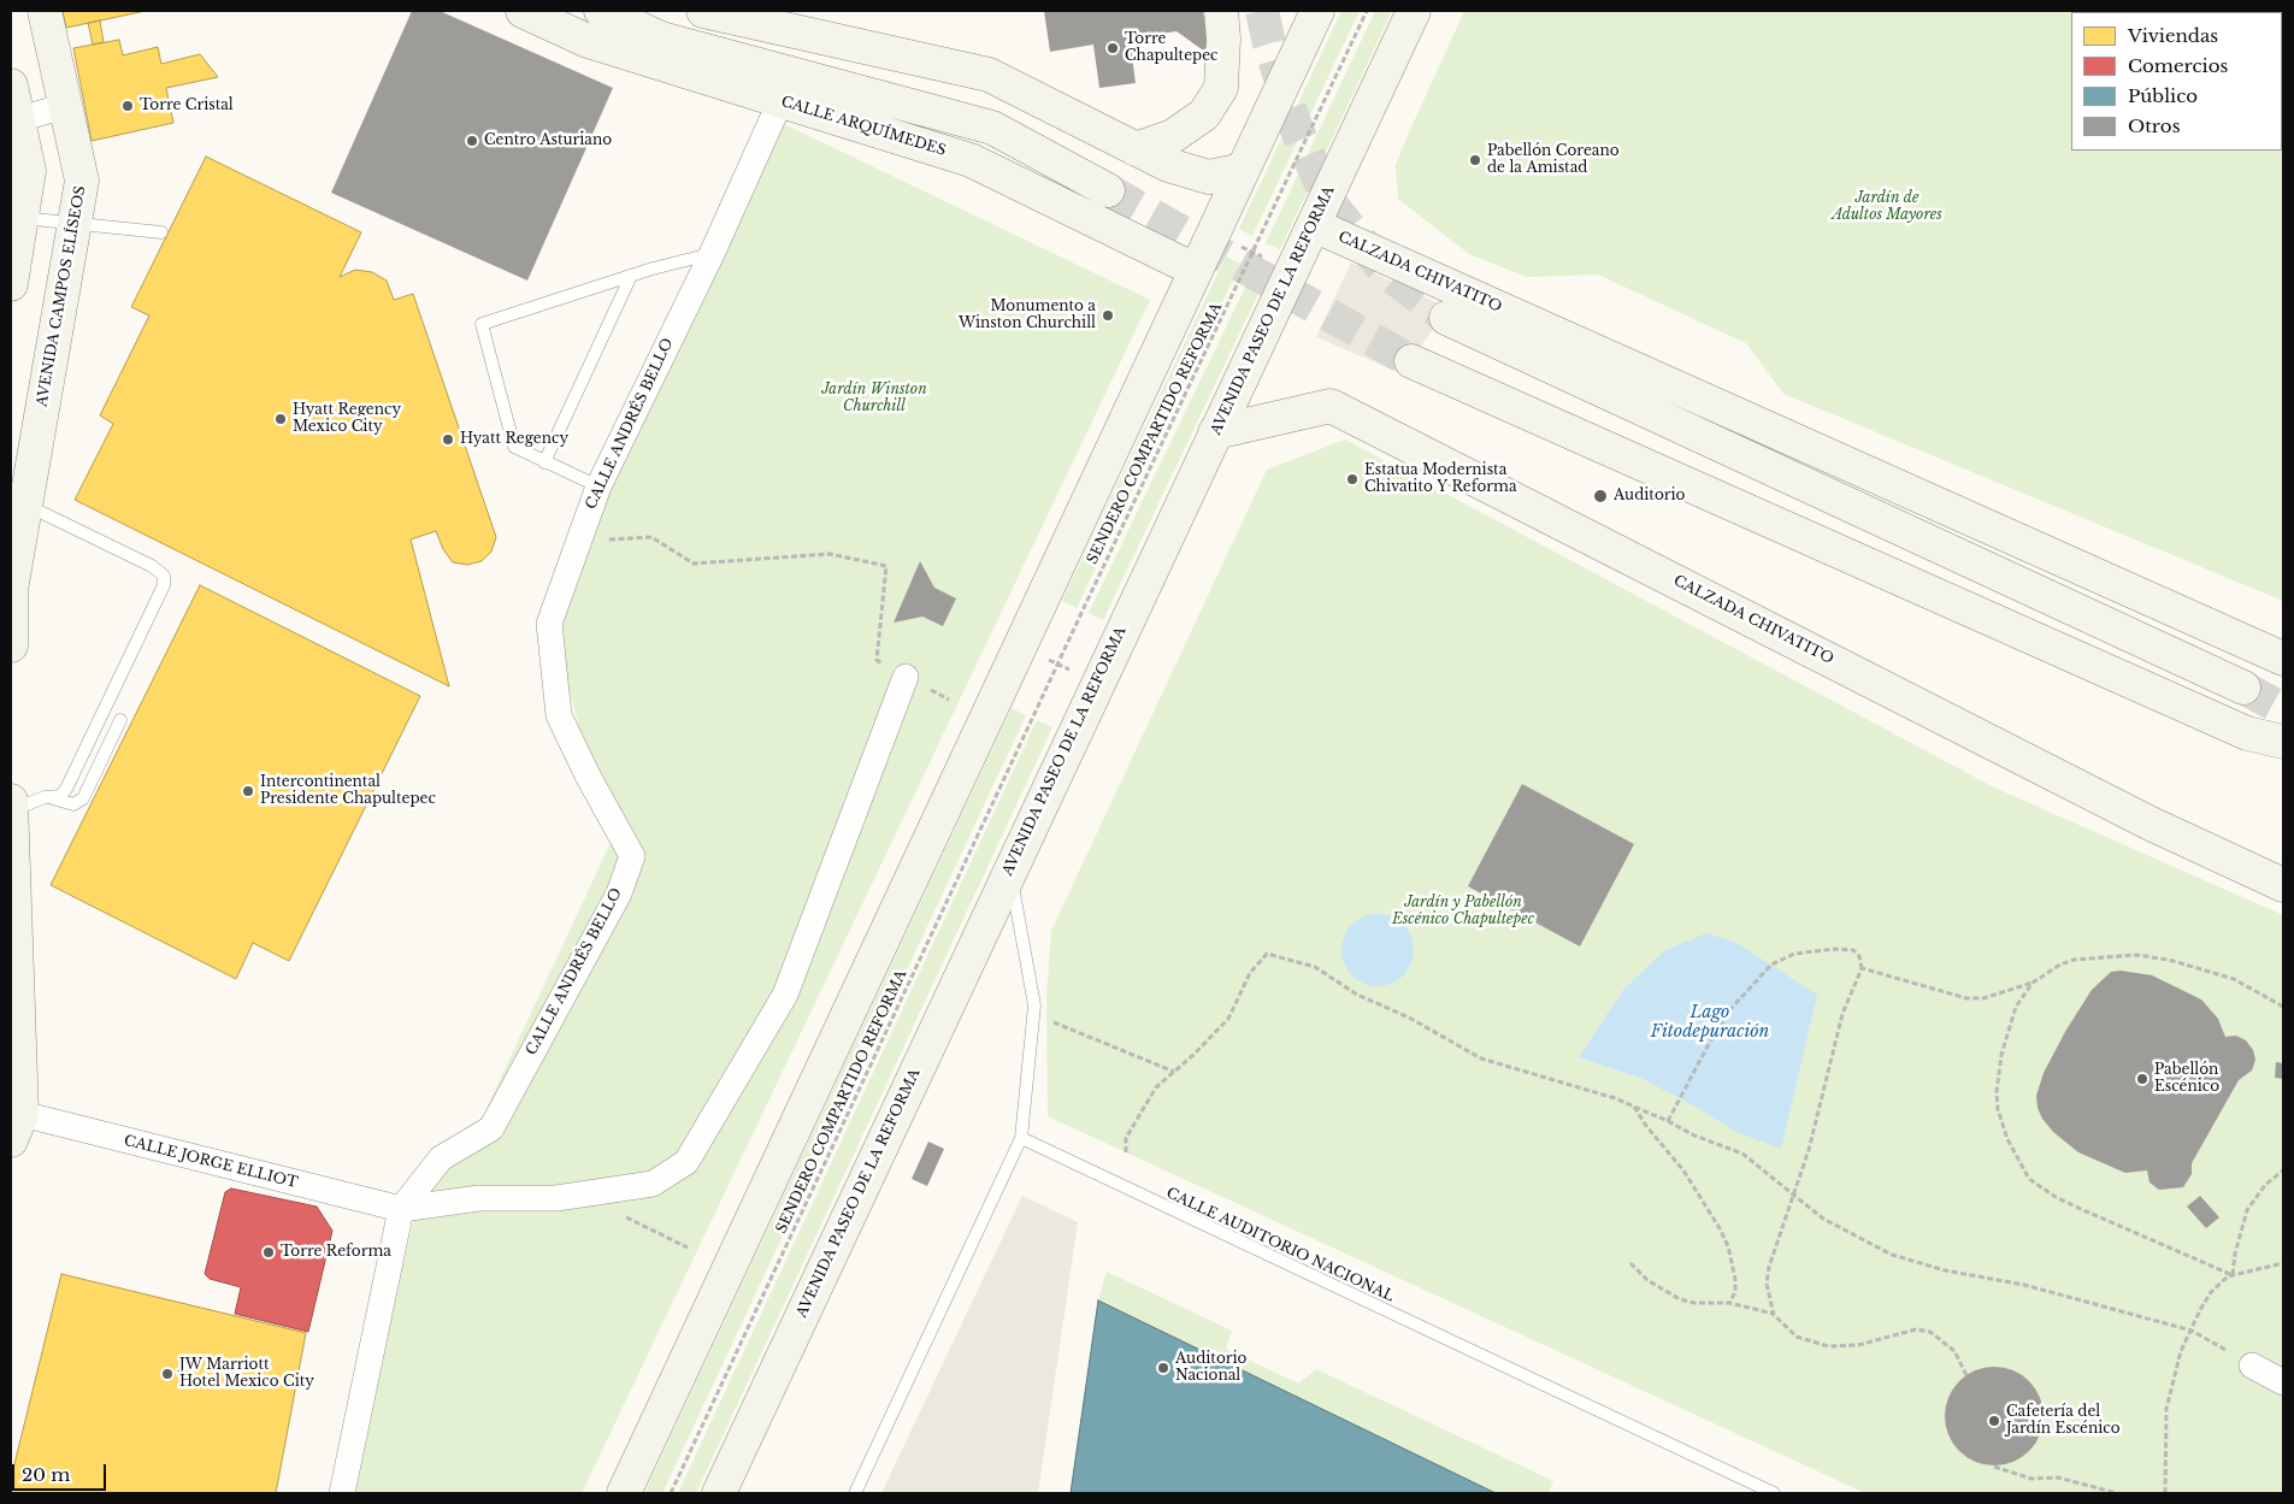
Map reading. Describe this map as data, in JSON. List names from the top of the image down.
{
  "streets": {
    "main road": [
      "CALLE ARQUÍMEDES",
      "CALZADA CHIVATITO",
      "AVENIDA CAMPOS ELÍSEOS",
      "AVENIDA PASEO DE LA REFORMA"
    ],
    "street": ["CALLE ANDRÉS BELLO", "CALLE JORGE ELLIOT"],
    "lane": ["CALLE AUDITORIO NACIONAL"],
    "path": ["SENDERO COMPARTIDO REFORMA"]
  },
  "crossings": [
    ["CALLE ARQUÍMEDES", "CALLE ANDRÉS BELLO"],
    ["CALZADA CHIVATITO", "AVENIDA PASEO DE LA REFORMA"],
    ["CALLE ANDRÉS BELLO", "CALLE JORGE ELLIOT"]
  ],
  "water": ["Lago Fitodepuración"],
  "parks": ["Jardín de Adultos Mayores", "Jardín Winston Churchill", "Jardín y Pabellón Escénico Chapultepec"],
  "places": [
    "Torre Chapultepec",
    "Torre Cristal",
    "Centro Asturiano",
    "Pabellón Coreano de la Amistad",
    "Monumento a Winston Churchill",
    "Hyatt Regency Mexico City",
    "Hyatt Regency",
    "Estatua Modernista Chivatito Y Reforma",
    "Auditorio",
    "Intercontinental Presidente Chapultepec",
    "Pabellón Escénico",
    "Torre Reforma",
    "Auditorio Nacional",
    "JW Marriott Hotel Mexico City",
    "Cafetería del Jardín Escénico"
  ],
  "legend": [
    "Viviendas",
    "Comercios",
    "Público",
    "Otros"
  ],
  "scale_bar": "20 m"
}
